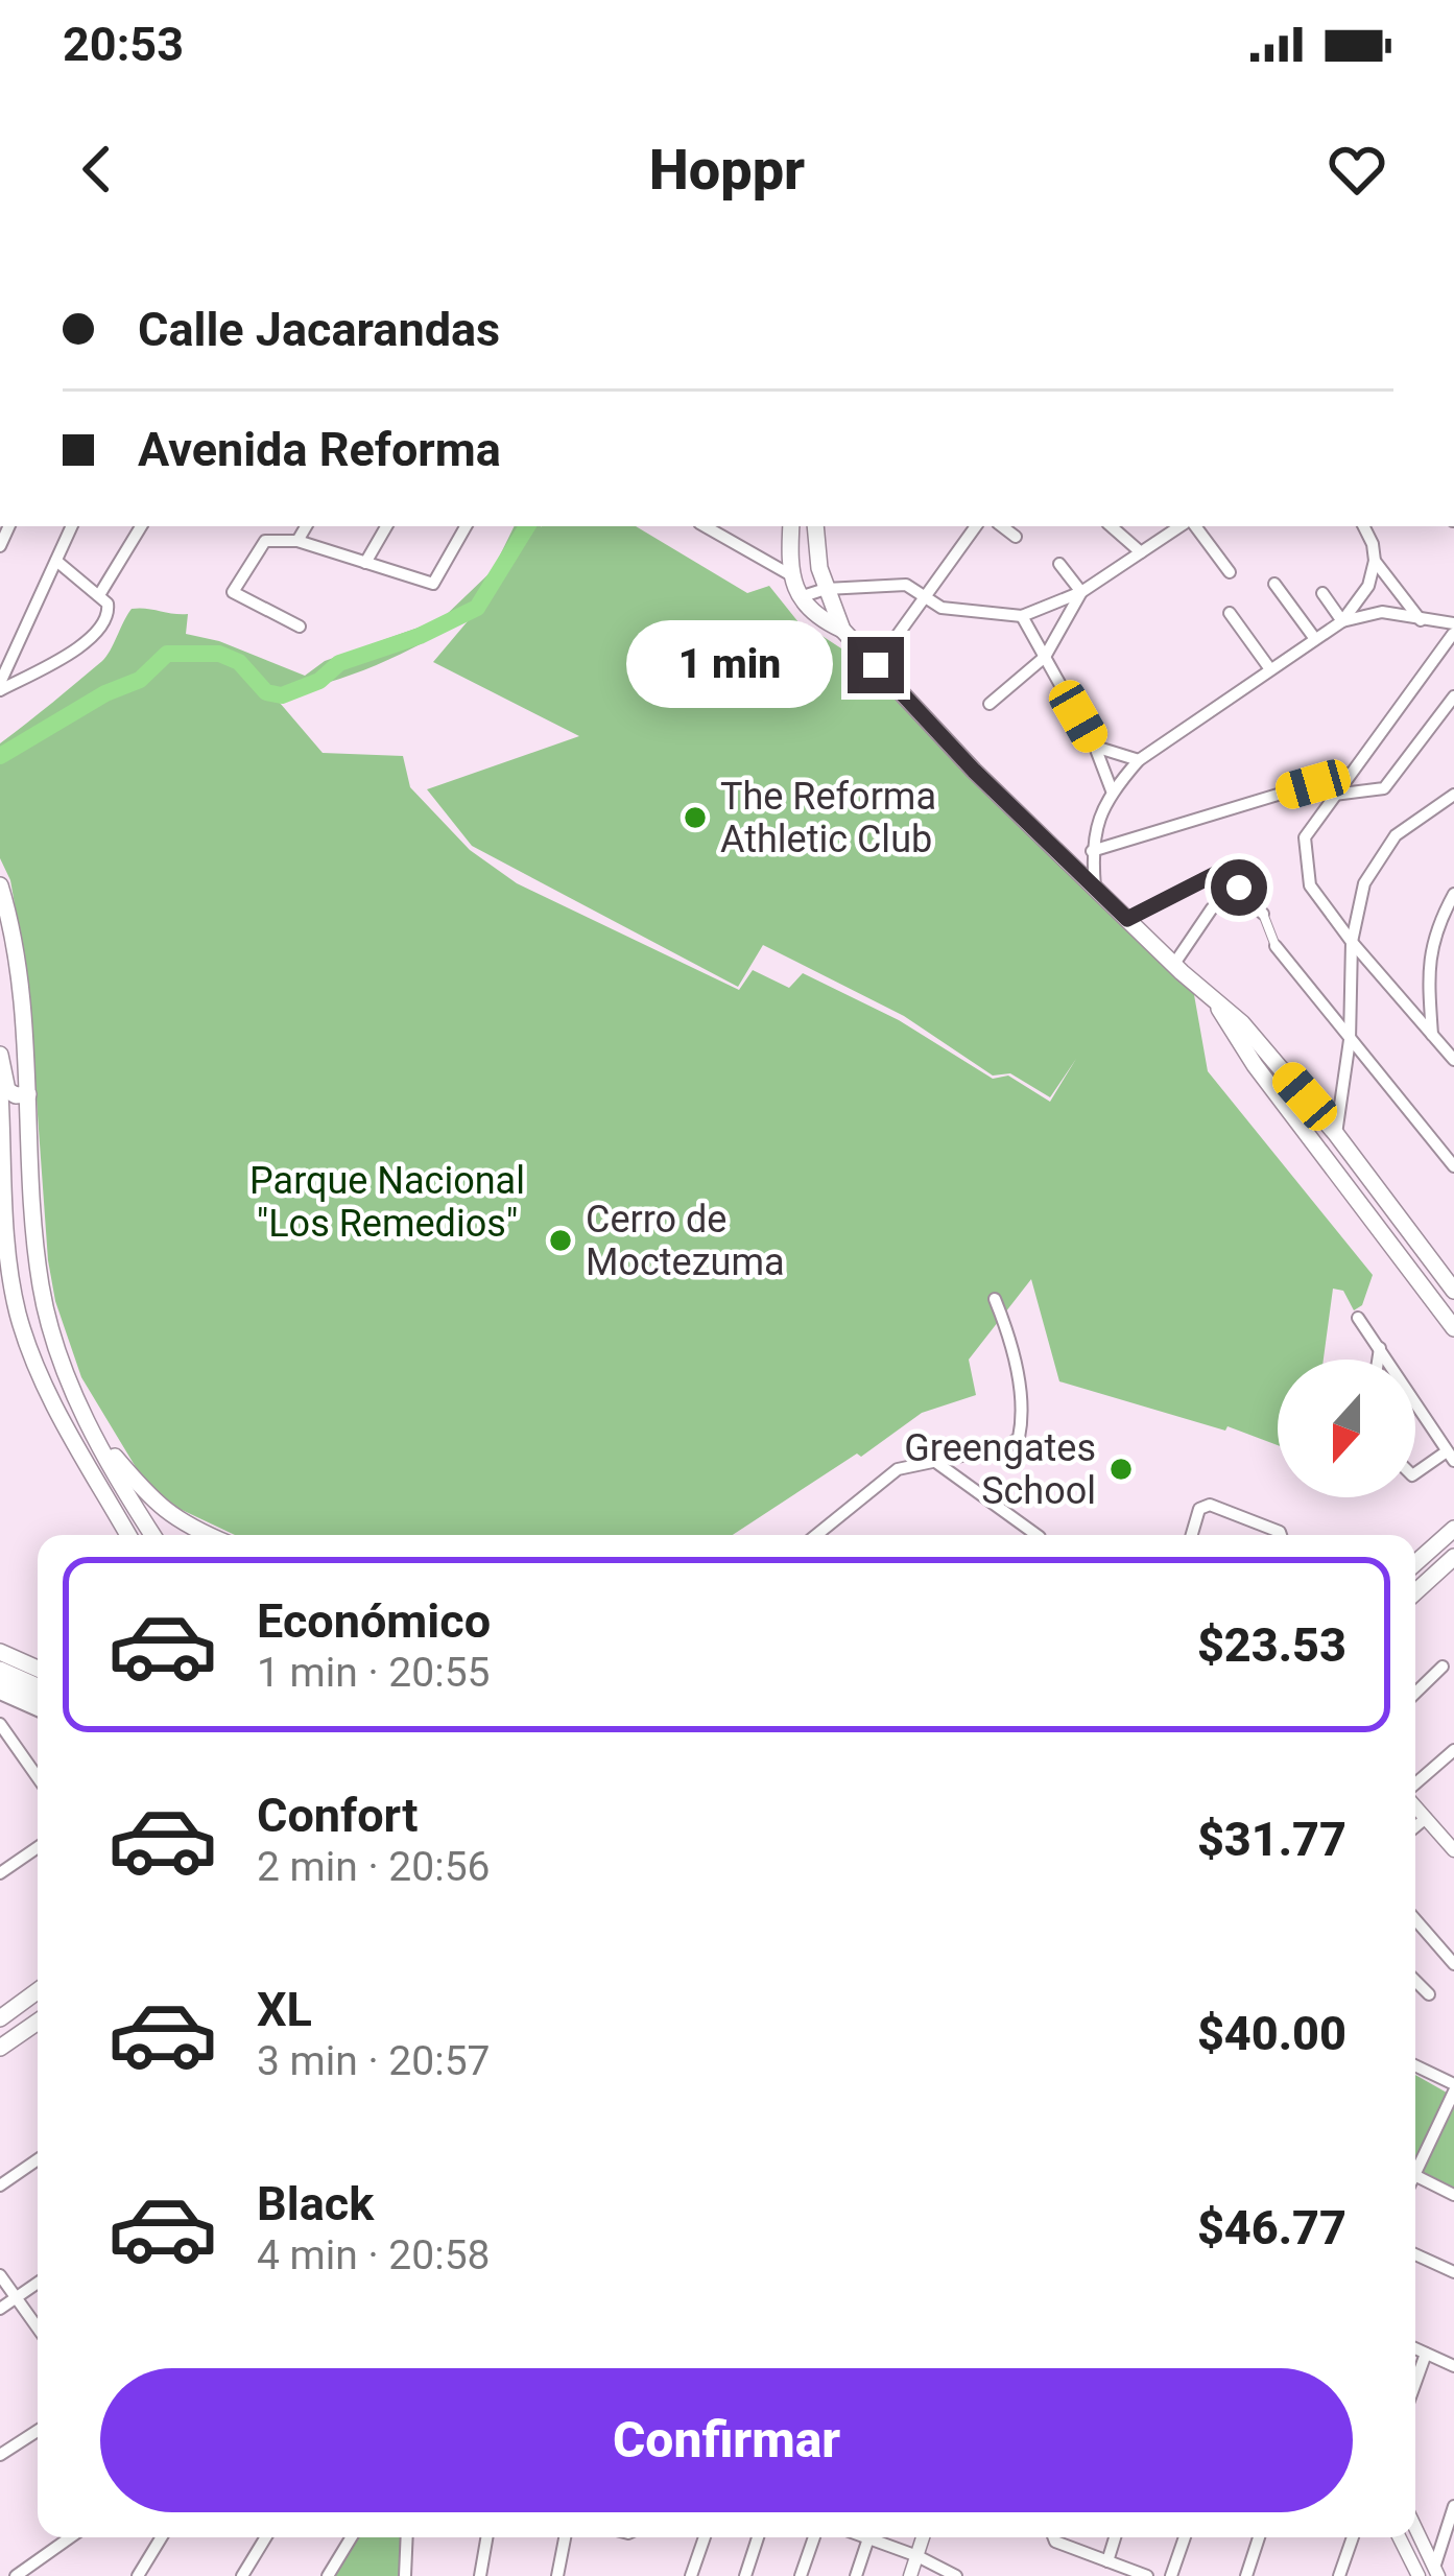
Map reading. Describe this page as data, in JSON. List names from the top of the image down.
{
  "parks": ["Parque Nacional \"Los Remedios\""],
  "places": ["The Reforma Athletic Club", "Cerro de Moctezuma", "Greengates School"],
  "north": "bottom",
  "page": {
    "status": "20:53",
    "header": "Hoppr",
    "banner": ["Calle Jacarandas", "Avenida Reforma"],
    "bubble": "1 min",
    "list": [
      {
        "name": "Económico",
        "note": "1 min · 20:55",
        "value": "$23.53"
      },
      {
        "name": "Confort",
        "note": "2 min · 20:56",
        "value": "$31.77"
      },
      {
        "name": "XL",
        "note": "3 min · 20:57",
        "value": "$40.00"
      },
      {
        "name": "Black",
        "note": "4 min · 20:58",
        "value": "$46.77"
      }
    ],
    "buttons": "Confirmar"
  }
}
